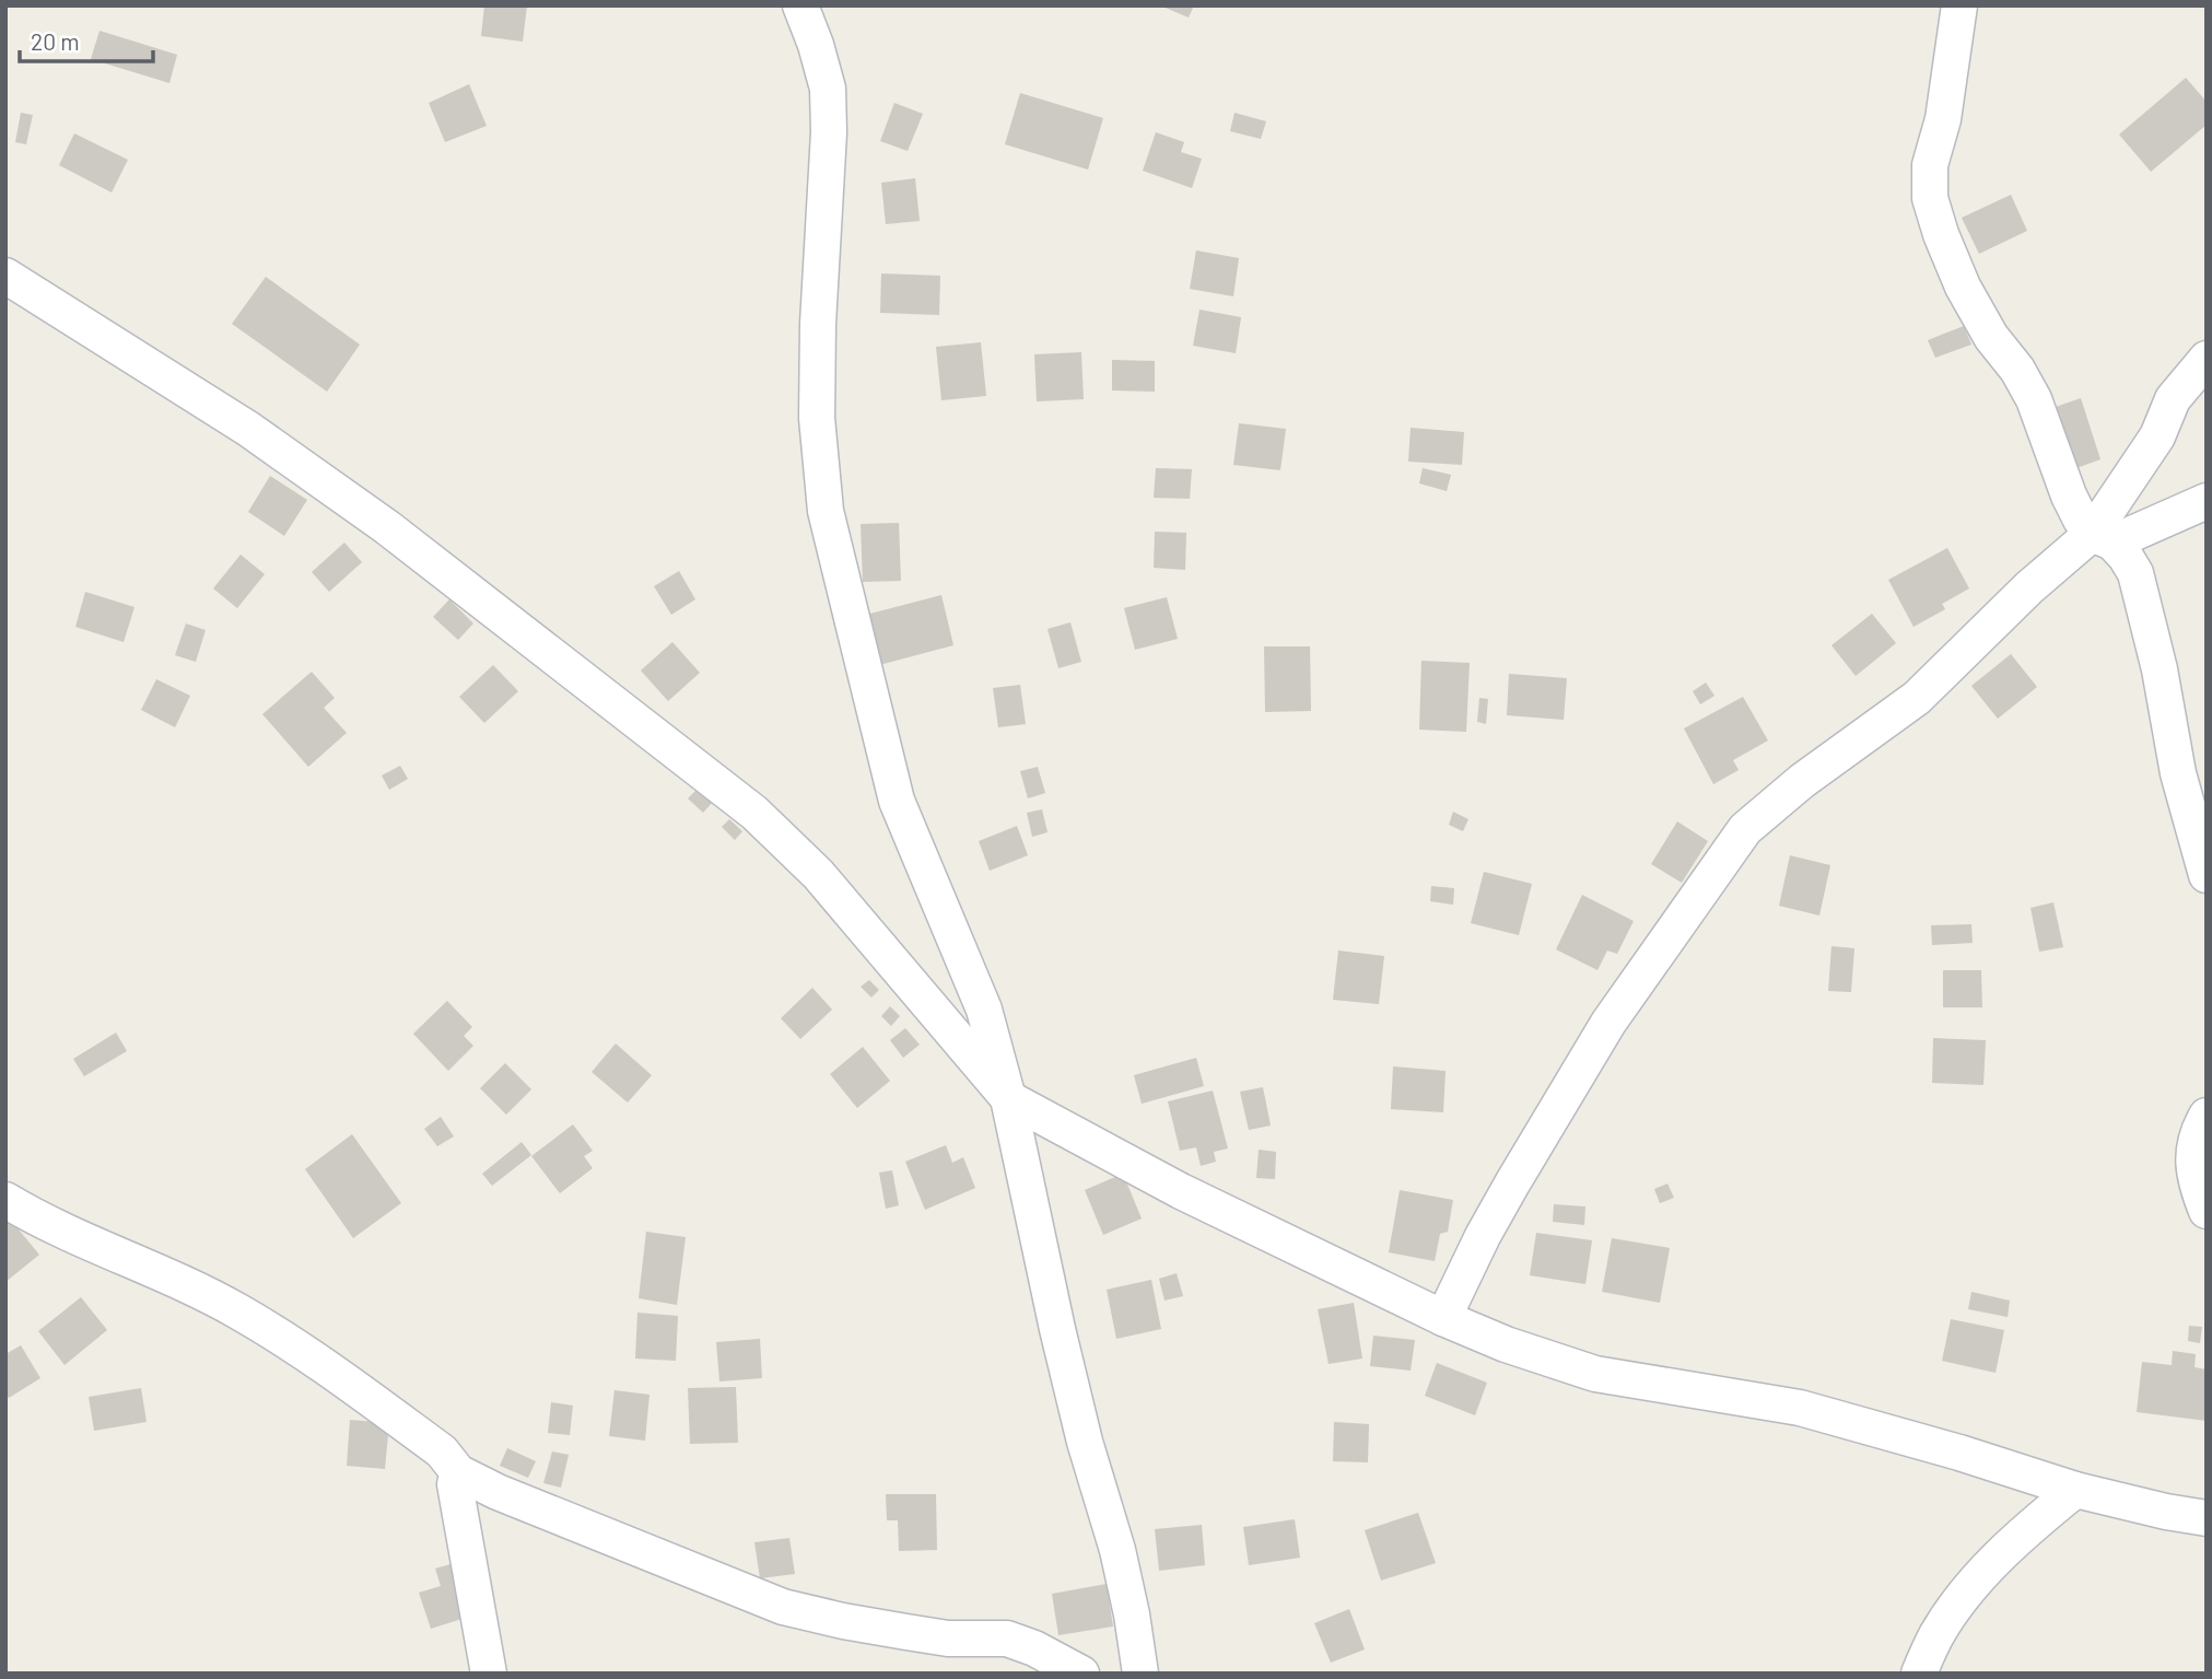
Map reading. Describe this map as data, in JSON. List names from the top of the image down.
{
  "scale_bar": "20 m"
}
